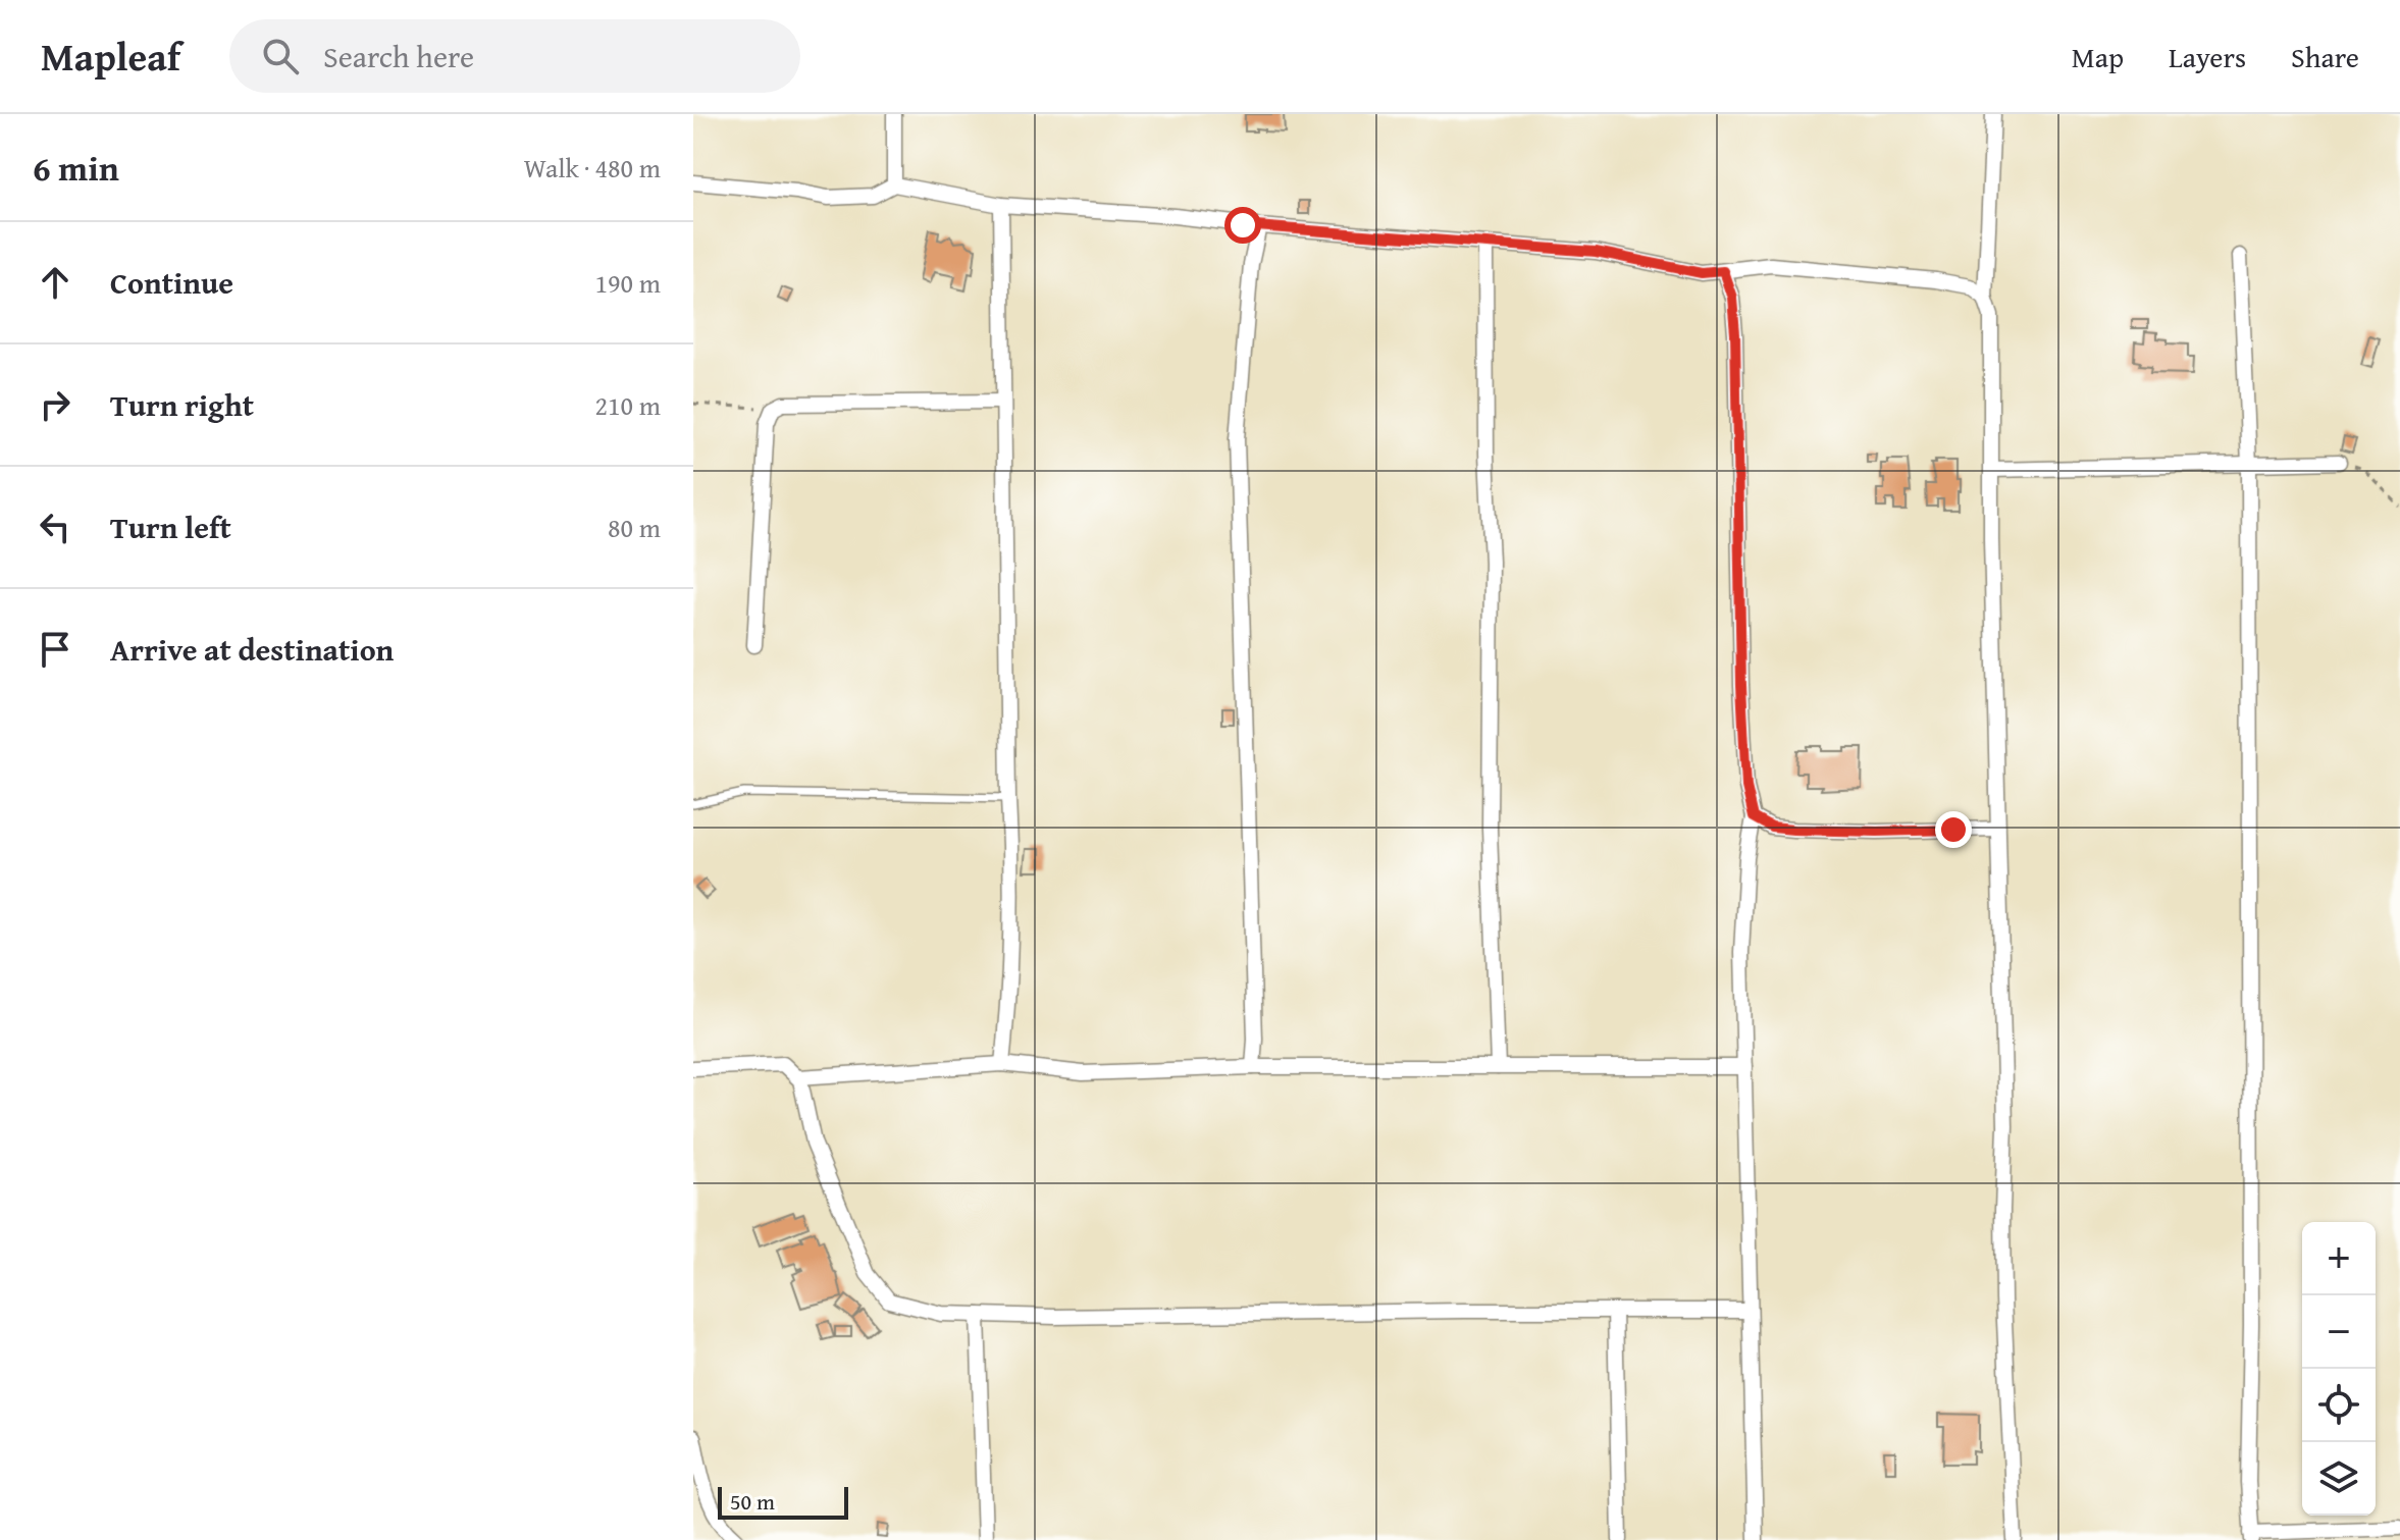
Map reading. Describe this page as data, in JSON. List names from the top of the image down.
{
  "scale_bar": "50 m",
  "page": {
    "header": "Mapleaf",
    "search": "Search here",
    "nav": ["Map", "Layers", "Share"],
    "heading": ["6 min", "Walk · 480 m"],
    "list": [
      ["Continue", "190 m"],
      ["Turn right", "210 m"],
      ["Turn left", "80 m"],
      "Arrive at destination"
    ],
    "map_buttons": ["+", "−"],
    "scale": "50 m"
  }
}
